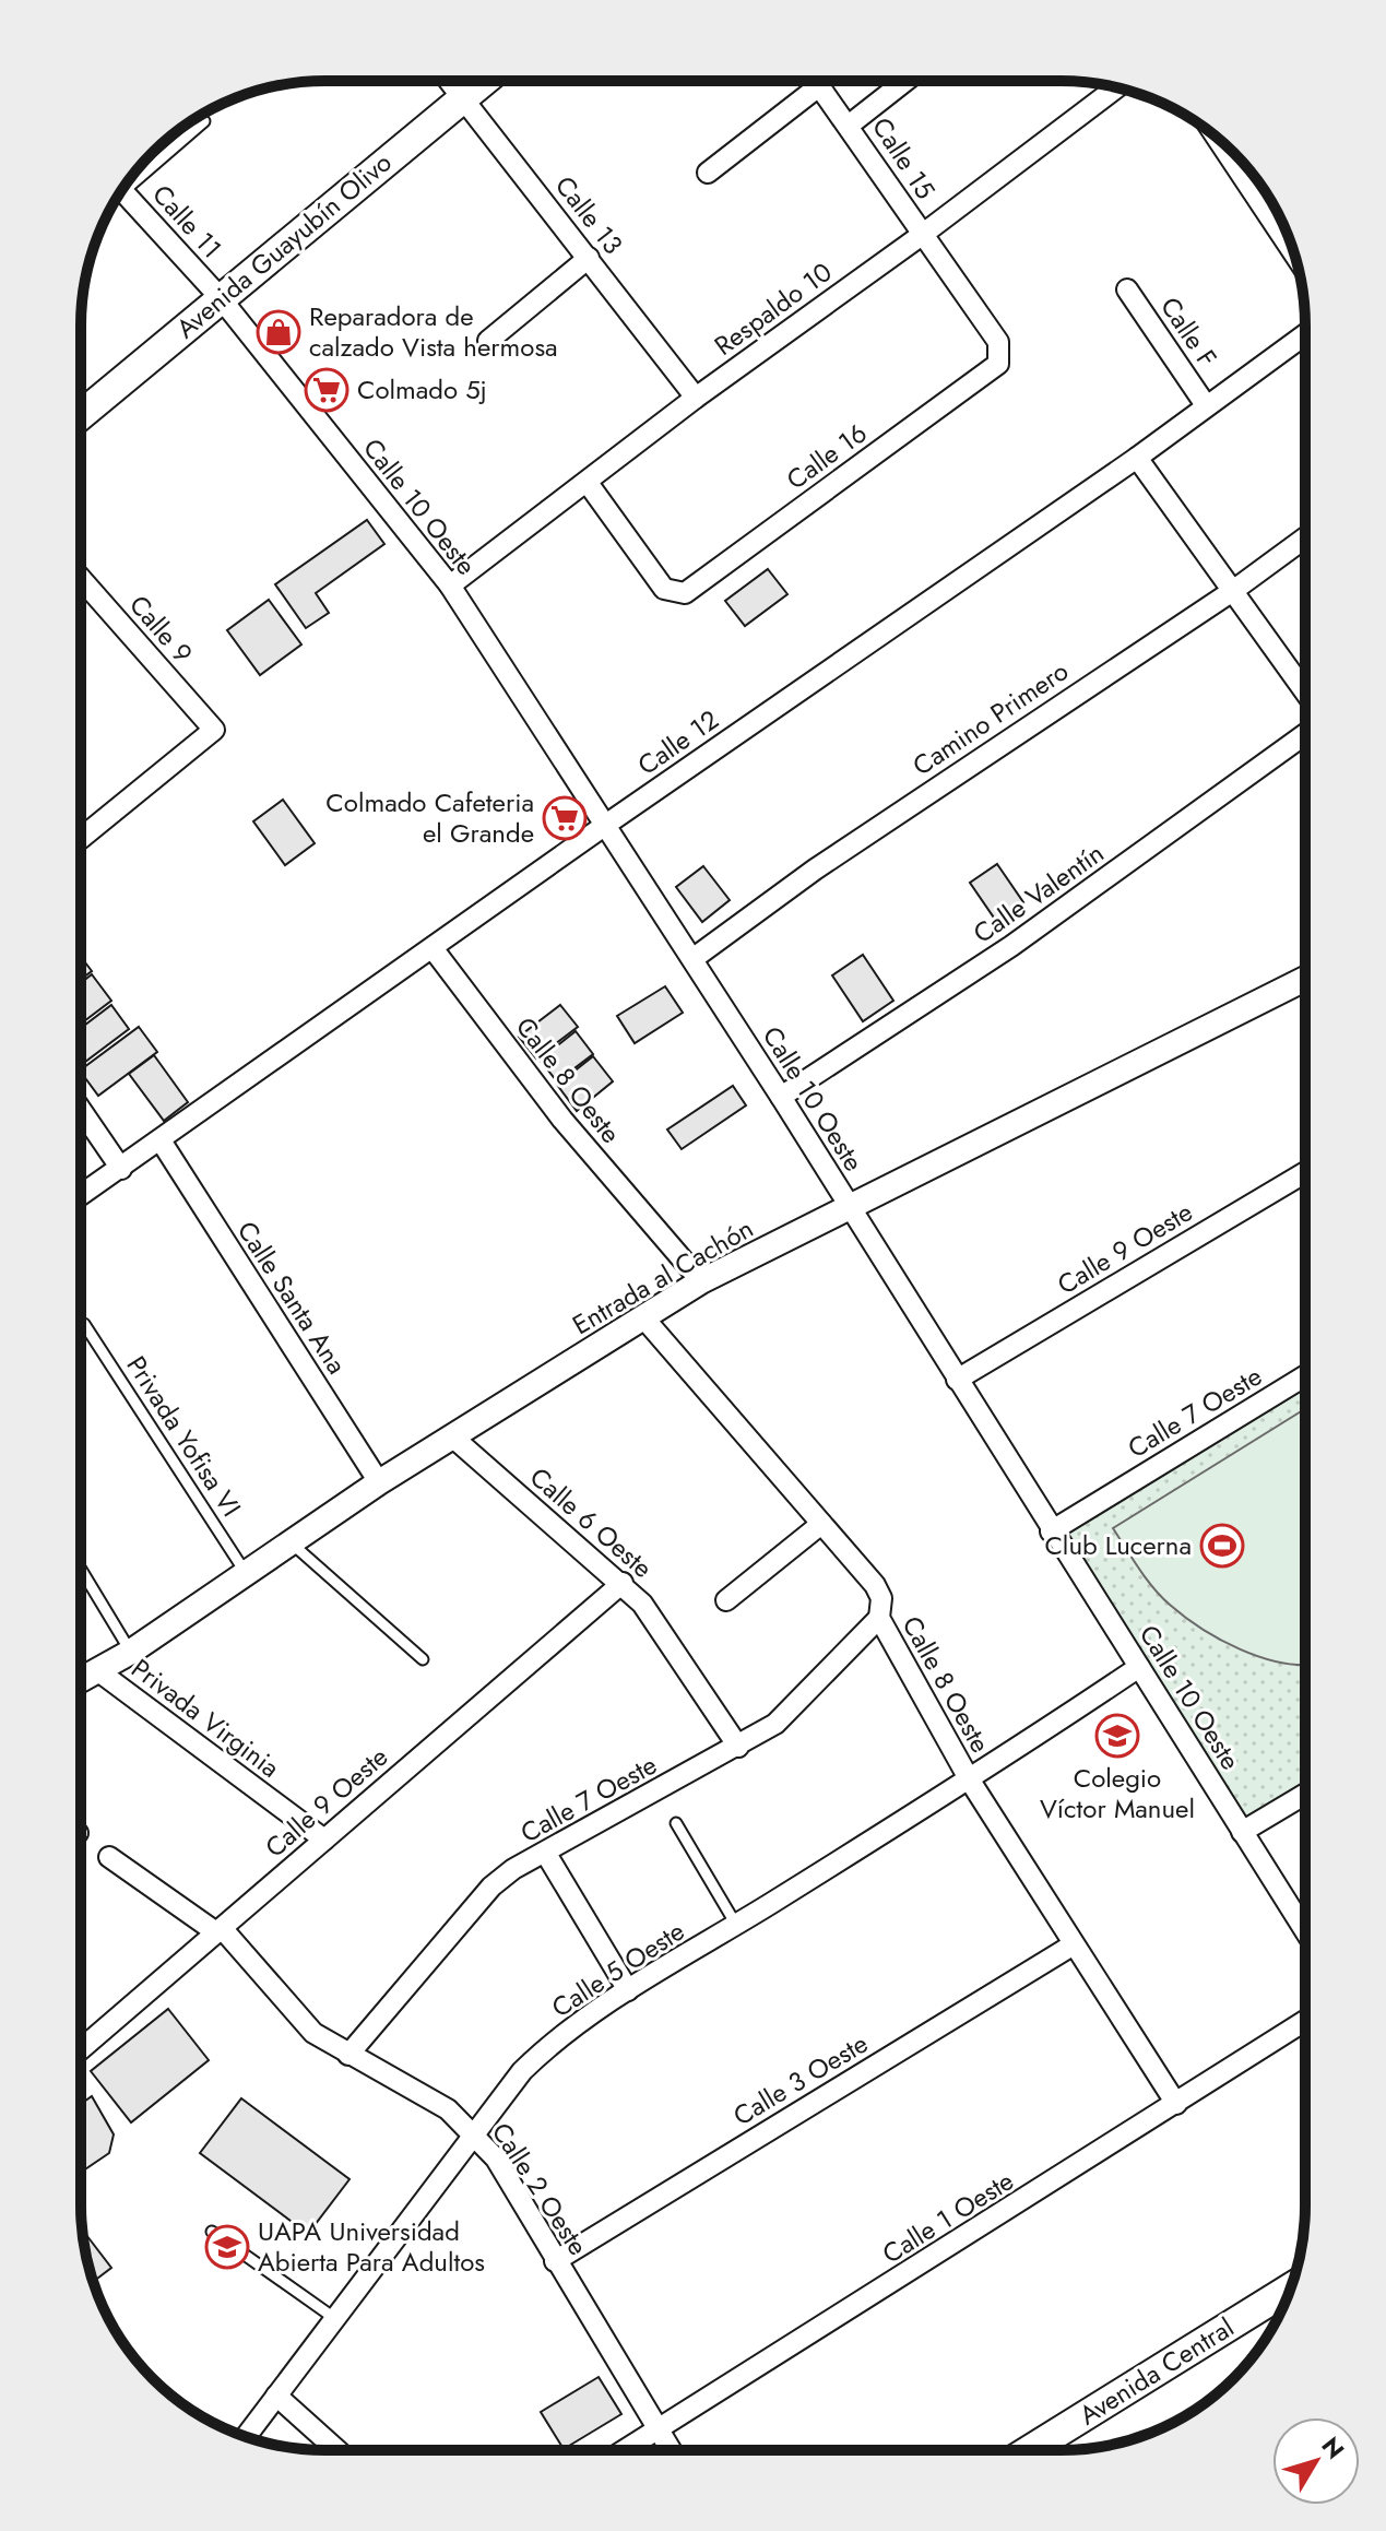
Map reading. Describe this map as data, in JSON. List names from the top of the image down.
{
  "streets": {
    "main road": ["Avenida Guayubín Olivo", "Avenida Central"],
    "street": [
      "Calle 15",
      "Calle 13",
      "Calle 11",
      "Respaldo 10",
      "Calle F",
      "Calle 16",
      "Calle 10 Oeste",
      "Calle 9",
      "Camino Primero",
      "Calle 12",
      "Calle Valentín",
      "Calle 8 Oeste",
      "Calle 9 Oeste",
      "Entrada al Cachón",
      "Calle Santa Ana",
      "Calle 7 Oeste",
      "Calle 6 Oeste",
      "Privada Virginia",
      "Calle 5 Oeste",
      "Calle 3 Oeste",
      "Calle 2 Oeste",
      "Calle 1 Oeste"
    ],
    "lane": ["Privada Yofisa VI"]
  },
  "crossings": [
    ["Calle 15", "Respaldo 10"],
    ["Calle 15", "Calle 16"],
    ["Calle 13", "Avenida Guayubín Olivo"],
    ["Calle 13", "Respaldo 10"],
    ["Calle 11", "Avenida Guayubín Olivo"],
    ["Calle 11", "Calle 10 Oeste"],
    ["Avenida Guayubín Olivo", "Calle 10 Oeste"],
    ["Respaldo 10", "Calle 16"],
    ["Respaldo 10", "Calle 10 Oeste"],
    ["Calle F", "Calle 12"],
    ["Calle 10 Oeste", "Camino Primero"],
    ["Calle 10 Oeste", "Calle 12"],
    ["Calle 10 Oeste", "Calle Valentín"],
    ["Calle 10 Oeste", "Calle 9 Oeste"],
    ["Calle 10 Oeste", "Entrada al Cachón"],
    ["Calle 10 Oeste", "Calle 7 Oeste"],
    ["Calle 10 Oeste", "Calle 5 Oeste"],
    ["Calle 12", "Calle 8 Oeste"],
    ["Calle 12", "Calle Santa Ana"],
    ["Calle 8 Oeste", "Entrada al Cachón"],
    ["Calle 8 Oeste", "Calle 7 Oeste"],
    ["Calle 8 Oeste", "Calle 5 Oeste"],
    ["Calle 8 Oeste", "Calle 3 Oeste"],
    ["Calle 8 Oeste", "Calle 1 Oeste"],
    ["Calle 9 Oeste", "Calle 6 Oeste"],
    ["Calle 9 Oeste", "Privada Virginia"],
    ["Calle 9 Oeste", "Calle 2 Oeste"],
    ["Entrada al Cachón", "Calle Santa Ana"],
    ["Entrada al Cachón", "Privada Yofisa VI"],
    ["Entrada al Cachón", "Calle 6 Oeste"],
    ["Entrada al Cachón", "Privada Virginia"],
    ["Calle 7 Oeste", "Calle 6 Oeste"],
    ["Calle 7 Oeste", "Calle 2 Oeste"],
    ["Calle 5 Oeste", "Calle 2 Oeste"],
    ["Calle 3 Oeste", "Calle 2 Oeste"],
    ["Calle 2 Oeste", "Calle 1 Oeste"]
  ],
  "places": {
    "shop": ["Reparadora de calzado Vista hermosa"],
    "supermarket": ["Colmado 5j", "Colmado Cafeteria el Grande"],
    "sports": ["Club Lucerna"],
    "school or university": ["Colegio Víctor Manuel", "UAPA Universidad Abierta Para Adultos"]
  },
  "north": "top right"
}
